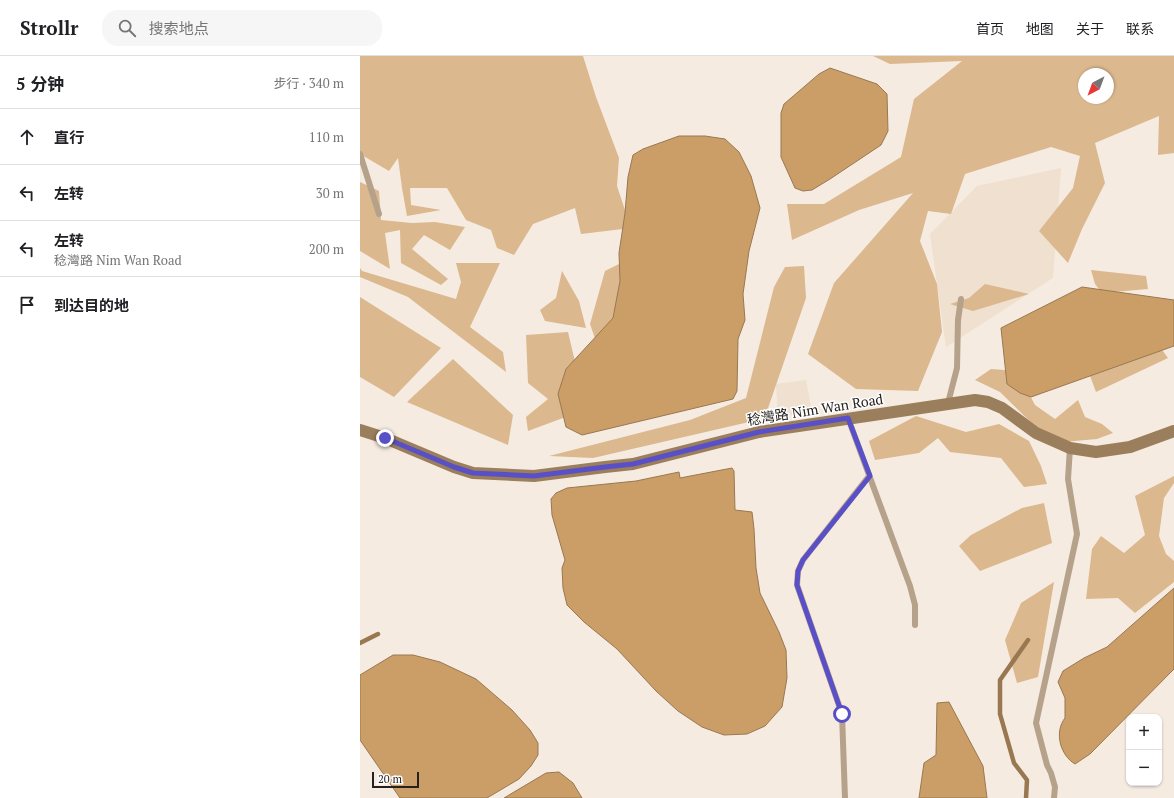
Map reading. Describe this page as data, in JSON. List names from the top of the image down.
{
  "streets": {
    "street": ["稔灣路 Nim Wan Road"]
  },
  "scale_bar": "20 m",
  "north": "bottom left",
  "page": {
    "header": "Strollr",
    "search": "搜索地点",
    "nav": [
      "首页",
      "地图",
      "关于",
      "联系"
    ],
    "heading": ["5 分钟", "步行 · 340 m"],
    "list": [
      ["直行", "110 m"],
      ["左转", "30 m"],
      ["左转", "稔灣路 Nim Wan Road", "200 m"],
      "到达目的地"
    ],
    "map_buttons": ["+", "−"],
    "scale": "20 m"
  }
}
